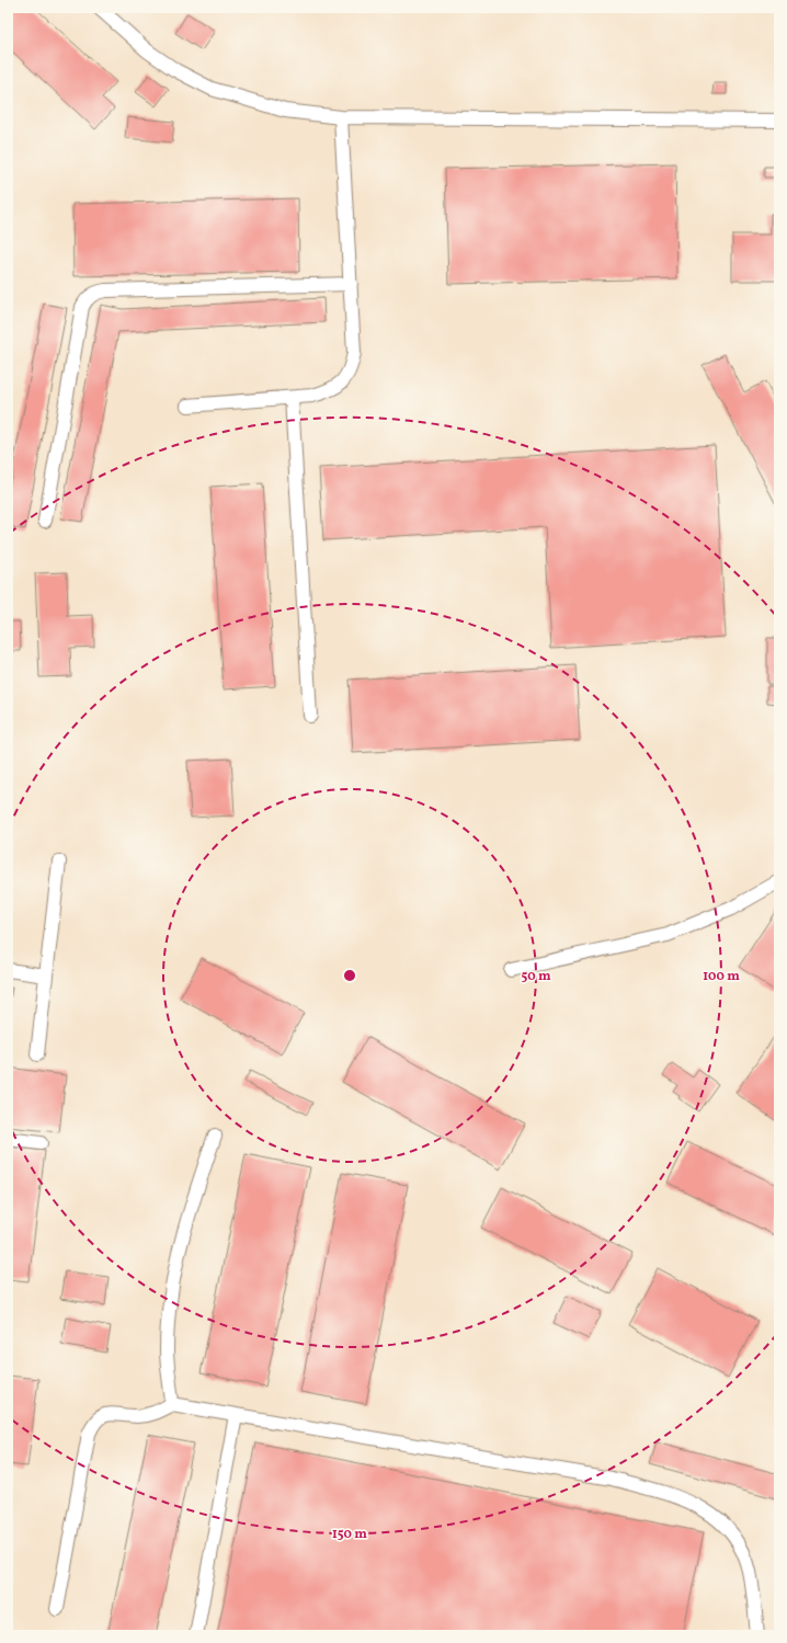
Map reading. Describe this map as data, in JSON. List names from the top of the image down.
{
  "rings": ["50 m", "100 m", "150 m"]
}
